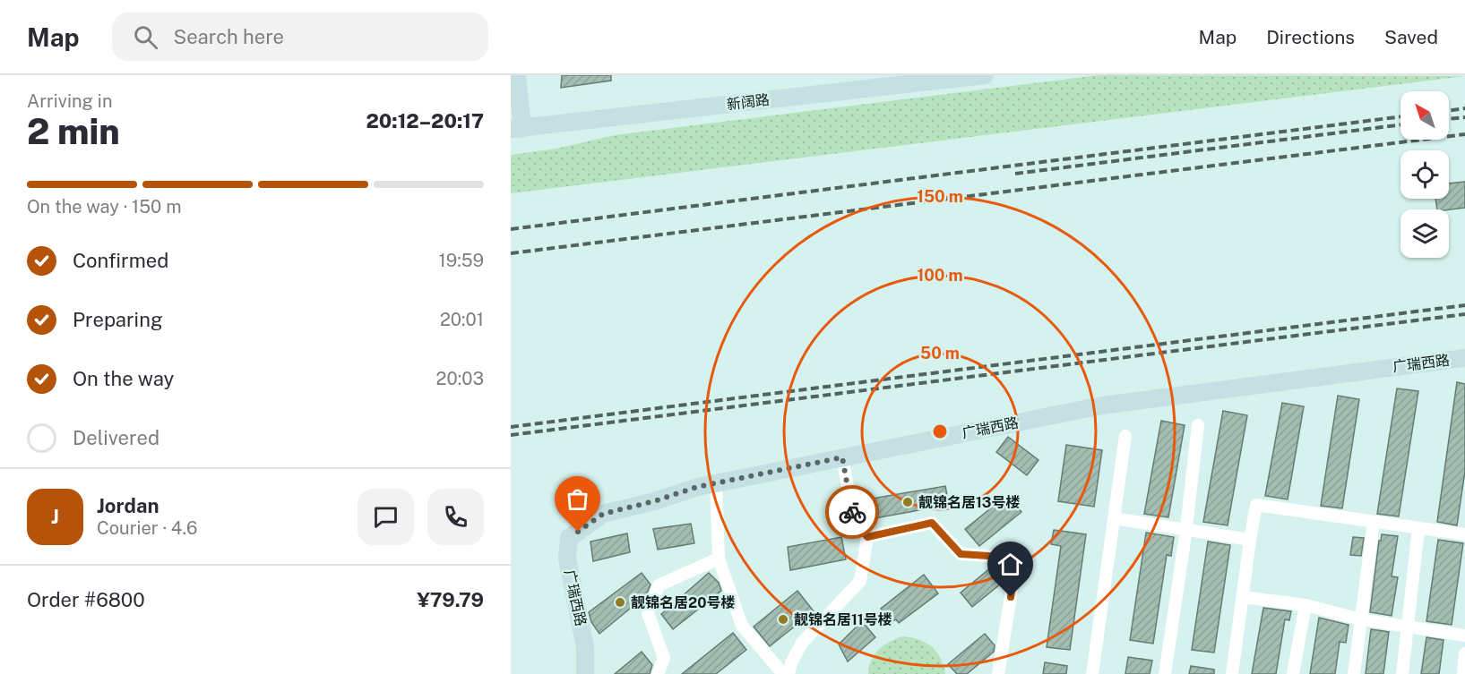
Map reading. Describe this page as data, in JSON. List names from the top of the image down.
{
  "streets": {
    "street": ["新阔路", "广瑞西路"]
  },
  "places": ["靓锦名居13号楼", "靓锦名居20号楼", "靓锦名居11号楼"],
  "north": "top left",
  "page": {
    "header": "Map",
    "search": "Search here",
    "nav": ["Map", "Directions", "Saved"],
    "heading": ["2 min", "Arriving in", "20:12–20:17"],
    "panel": [
      "Jordan",
      "Courier · 4.6",
      "Order #6800",
      "¥79.79"
    ],
    "bar": "On the way · 150 m",
    "list": [
      ["Confirmed", "19:59"],
      ["Preparing", "20:01"],
      ["On the way", "20:03"],
      "Delivered"
    ],
    "round": "J"
  },
  "rings": ["150 m", "100 m", "50 m"]
}
